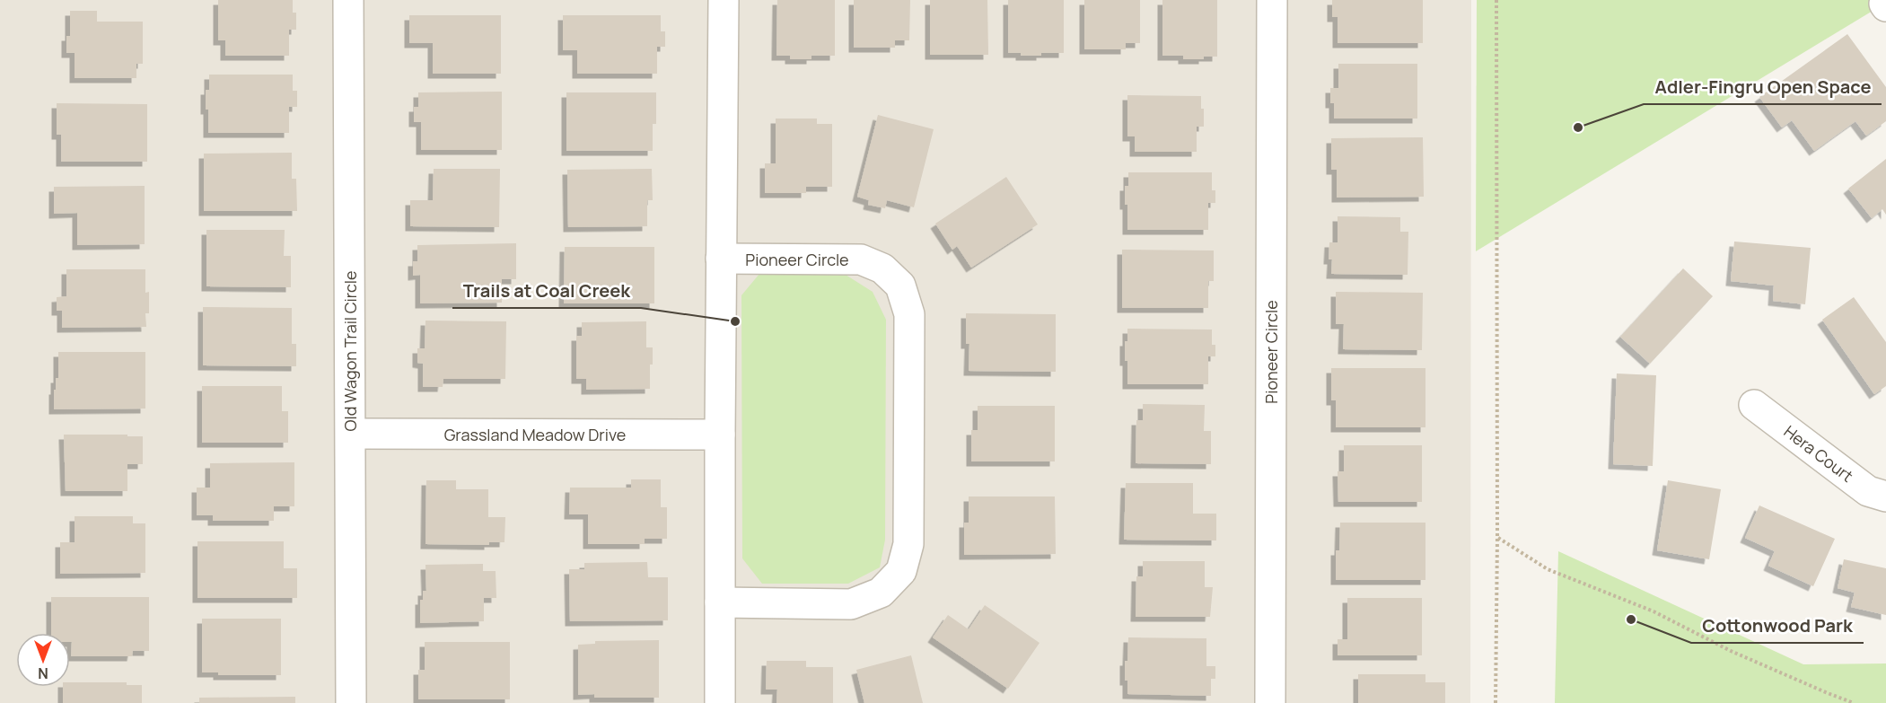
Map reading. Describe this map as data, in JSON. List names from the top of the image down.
{
  "streets": {
    "street": [
      "Pioneer Circle",
      "Old Wagon Trail Circle",
      "Grassland Meadow Drive",
      "Hera Court"
    ]
  },
  "crossings": [
    ["Pioneer Circle", "Grassland Meadow Drive"],
    ["Old Wagon Trail Circle", "Grassland Meadow Drive"]
  ],
  "places": ["Adler-Fingru Open Space", "Trails at Coal Creek", "Cottonwood Park"],
  "north": "bottom"
}
